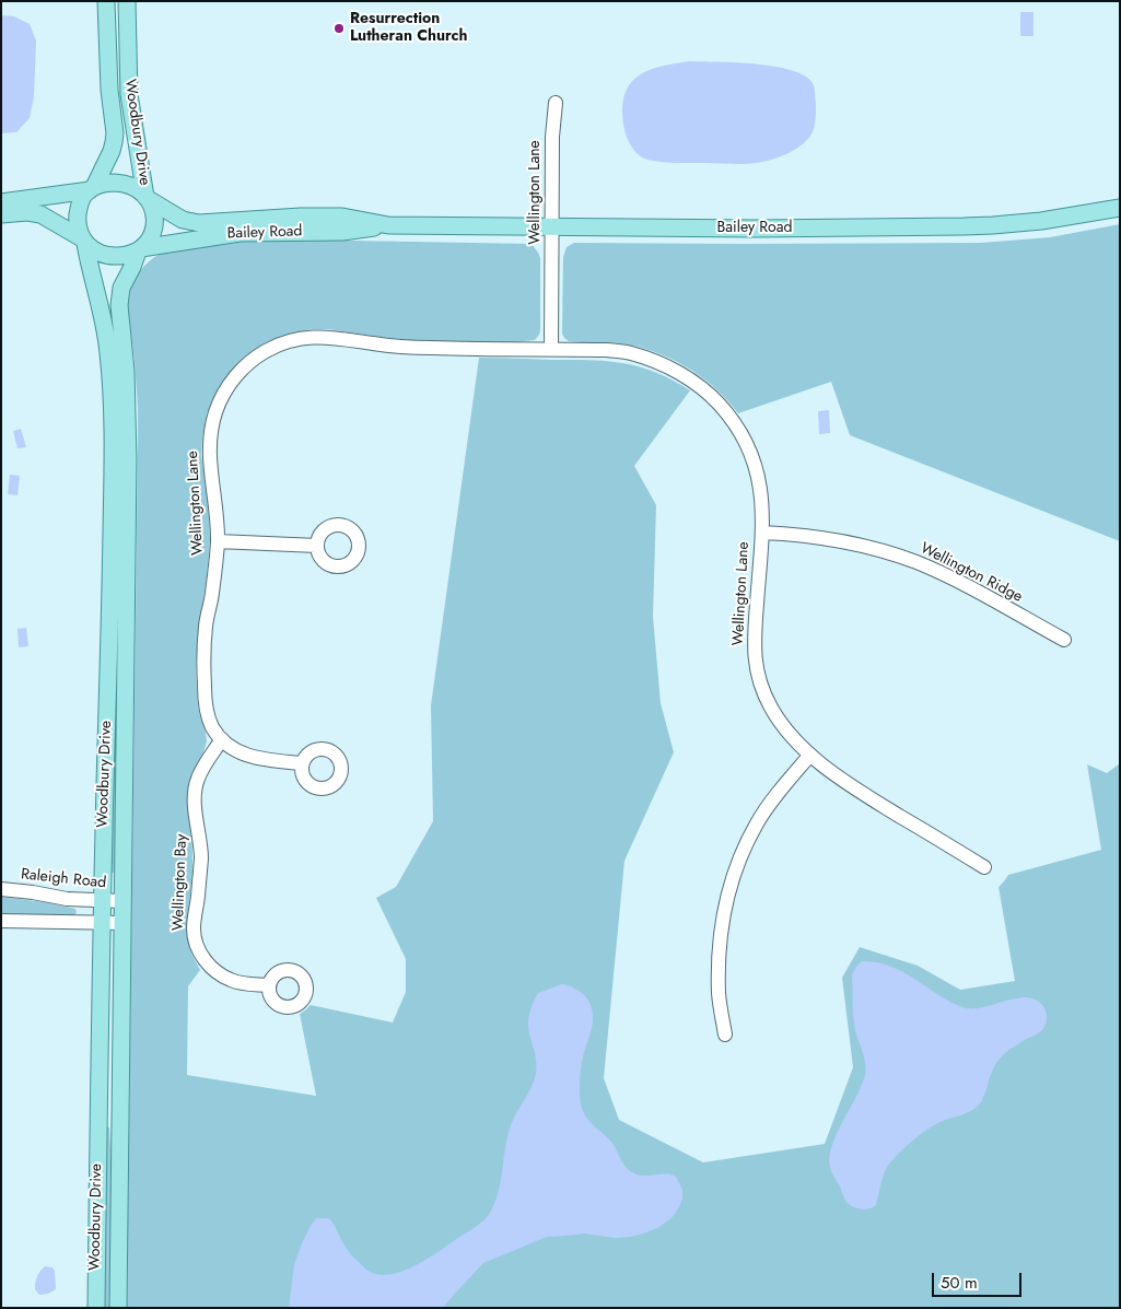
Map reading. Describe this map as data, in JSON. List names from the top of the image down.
{
  "streets": {
    "main road": ["Woodbury Drive", "Bailey Road"],
    "street": [
      "Wellington Lane",
      "Wellington Ridge",
      "Raleigh Road",
      "Wellington Bay"
    ]
  },
  "crossings": [
    ["Woodbury Drive", "Bailey Road"],
    ["Woodbury Drive", "Raleigh Road"],
    ["Wellington Lane", "Bailey Road"],
    ["Wellington Lane", "Wellington Ridge"],
    ["Wellington Lane", "Wellington Bay"]
  ],
  "places": ["Resurrection Lutheran Church"],
  "scale_bar": "50 m"
}
